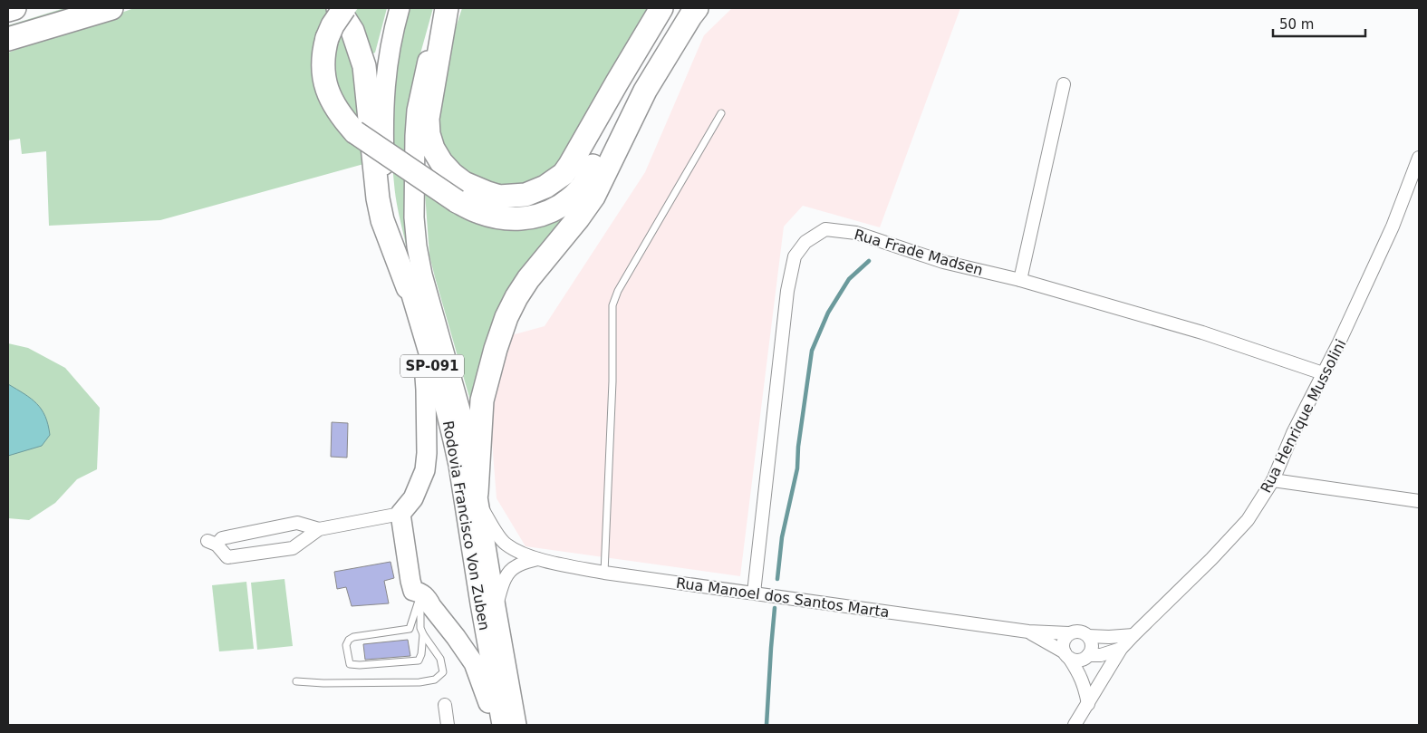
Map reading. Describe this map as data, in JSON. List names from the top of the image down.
{
  "streets": {
    "main road": ["SP-091", "Rodovia Francisco Von Zuben"],
    "street": ["Rua Frade Madsen", "Rua Henrique Mussolini", "Rua Manoel dos Santos Marta"]
  },
  "crossings": [
    ["Rua Frade Madsen", "Rua Henrique Mussolini"],
    ["Rua Frade Madsen", "Rua Manoel dos Santos Marta"],
    ["Rodovia Francisco Von Zuben", "Rua Manoel dos Santos Marta"]
  ],
  "scale_bar": "50 m"
}
